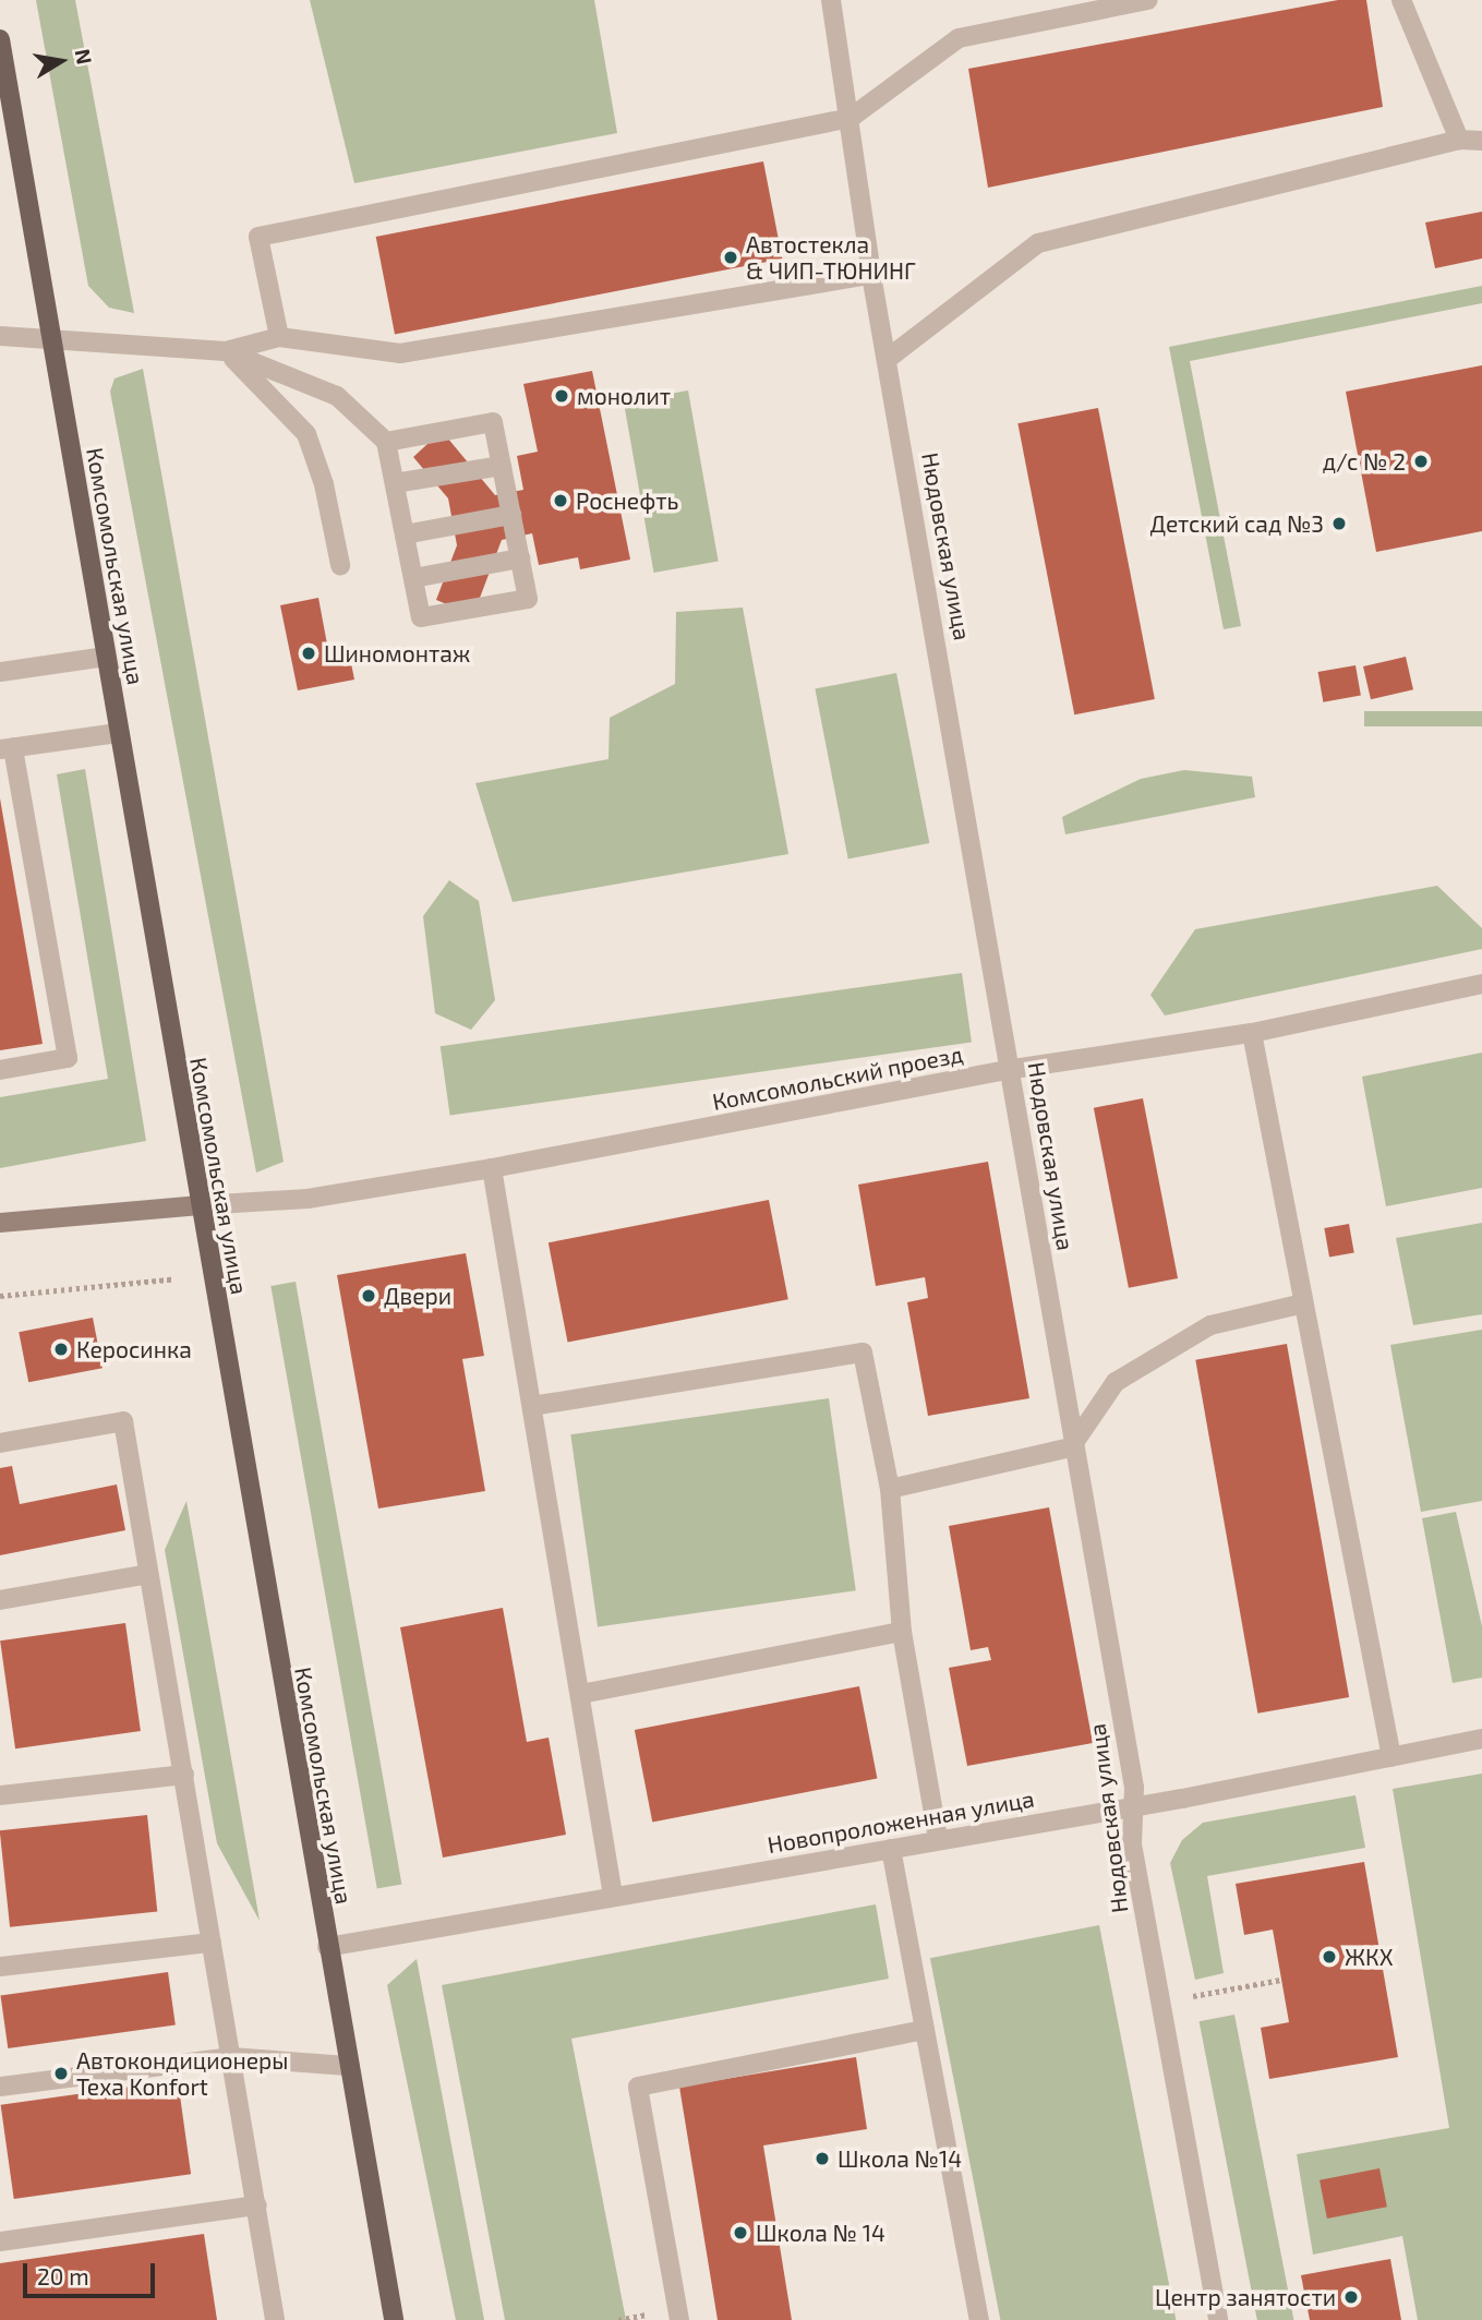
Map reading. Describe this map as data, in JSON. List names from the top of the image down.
{
  "streets": {
    "main road": ["Комсомольская улица"],
    "street": ["Нюдовская улица", "Комсомольский проезд", "Новопроложенная улица"]
  },
  "crossings": [
    ["Нюдовская улица", "Комсомольский проезд"],
    ["Нюдовская улица", "Новопроложенная улица"],
    ["Комсомольская улица", "Комсомольский проезд"],
    ["Комсомольская улица", "Новопроложенная улица"]
  ],
  "places": [
    "Автостекла & ЧИП-ТЮНИНГ",
    "монолит",
    "д/с № 2",
    "Роснефть",
    "Детский сад №3",
    "Шиномонтаж",
    "Двери",
    "Керосинка",
    "ЖКХ",
    "Автокондиционеры Texa Konfort",
    "Школа №14",
    "Школа № 14",
    "Центр занятости"
  ],
  "scale_bar": "20 m",
  "north": "right"
}
